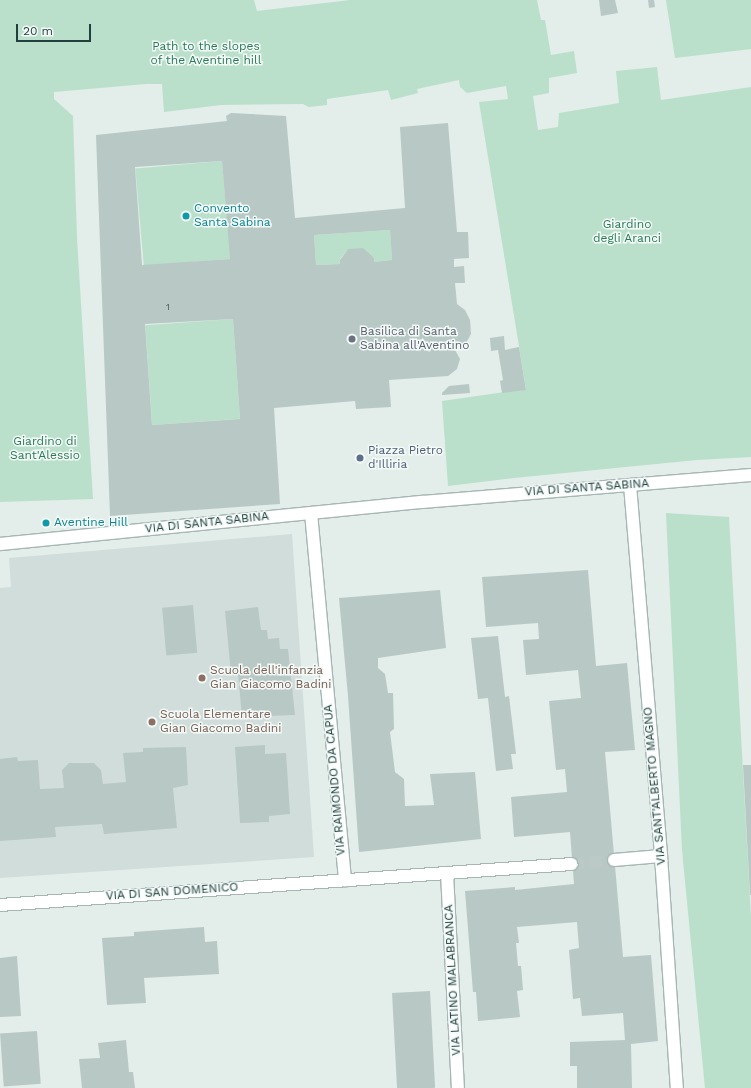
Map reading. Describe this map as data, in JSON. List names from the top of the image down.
{
  "streets": {
    "street": [
      "VIA DI SANTA SABINA",
      "VIA RAIMONDO DA CAPUA",
      "VIA SANT'ALBERTO MAGNO",
      "VIA DI SAN DOMENICO",
      "VIA LATINO MALABRANCA"
    ]
  },
  "crossings": [
    ["VIA DI SANTA SABINA", "VIA RAIMONDO DA CAPUA"],
    ["VIA DI SANTA SABINA", "VIA SANT'ALBERTO MAGNO"],
    ["VIA RAIMONDO DA CAPUA", "VIA DI SAN DOMENICO"],
    ["VIA DI SAN DOMENICO", "VIA LATINO MALABRANCA"]
  ],
  "parks": ["Path to the slopes of the Aventine hill", "Giardino degli Aranci", "Giardino di Sant'Alessio"],
  "places": [
    "Convento Santa Sabina",
    "Basilica di Santa Sabina all'Aventino",
    "Piazza Pietro d'Illiria",
    "Aventine Hill",
    "Scuola dell'infanzia Gian Giacomo Badini",
    "Scuola Elementare Gian Giacomo Badini"
  ],
  "house_numbers": ["1"],
  "scale_bar": "20 m"
}
